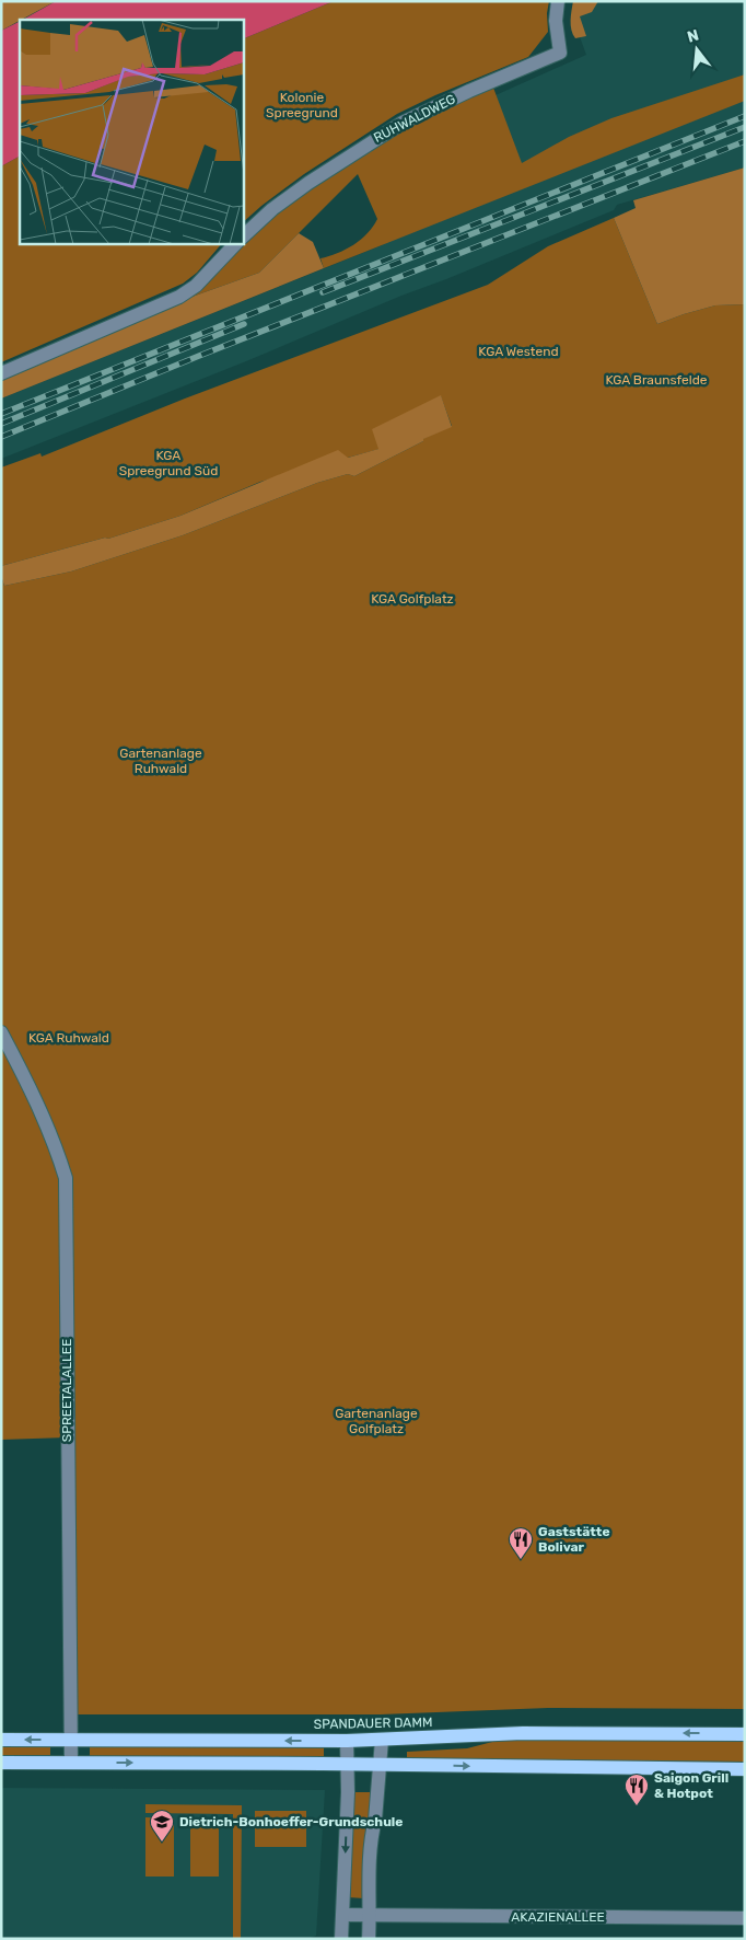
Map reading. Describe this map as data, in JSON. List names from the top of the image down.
{
  "streets": {
    "main road": ["SPANDAUER DAMM"],
    "street": ["RUHWALDWEG", "SPREETALALLEE", "AKAZIENALLEE"]
  },
  "crossings": [
    ["SPREETALALLEE", "SPANDAUER DAMM"]
  ],
  "parks": [
    "Kolonie Spreegrund",
    "KGA Westend",
    "KGA Braunsfelde",
    "KGA Spreegrund Süd",
    "KGA Golfplatz",
    "Gartenanlage Ruhwald",
    "KGA Ruhwald",
    "Gartenanlage Golfplatz"
  ],
  "places": {
    "restaurant": ["Gaststätte Bolivar", "Saigon Grill & Hotpot"],
    "school or university": ["Dietrich-Bonhoeffer-Grundschule"]
  },
  "north": "top"
}
